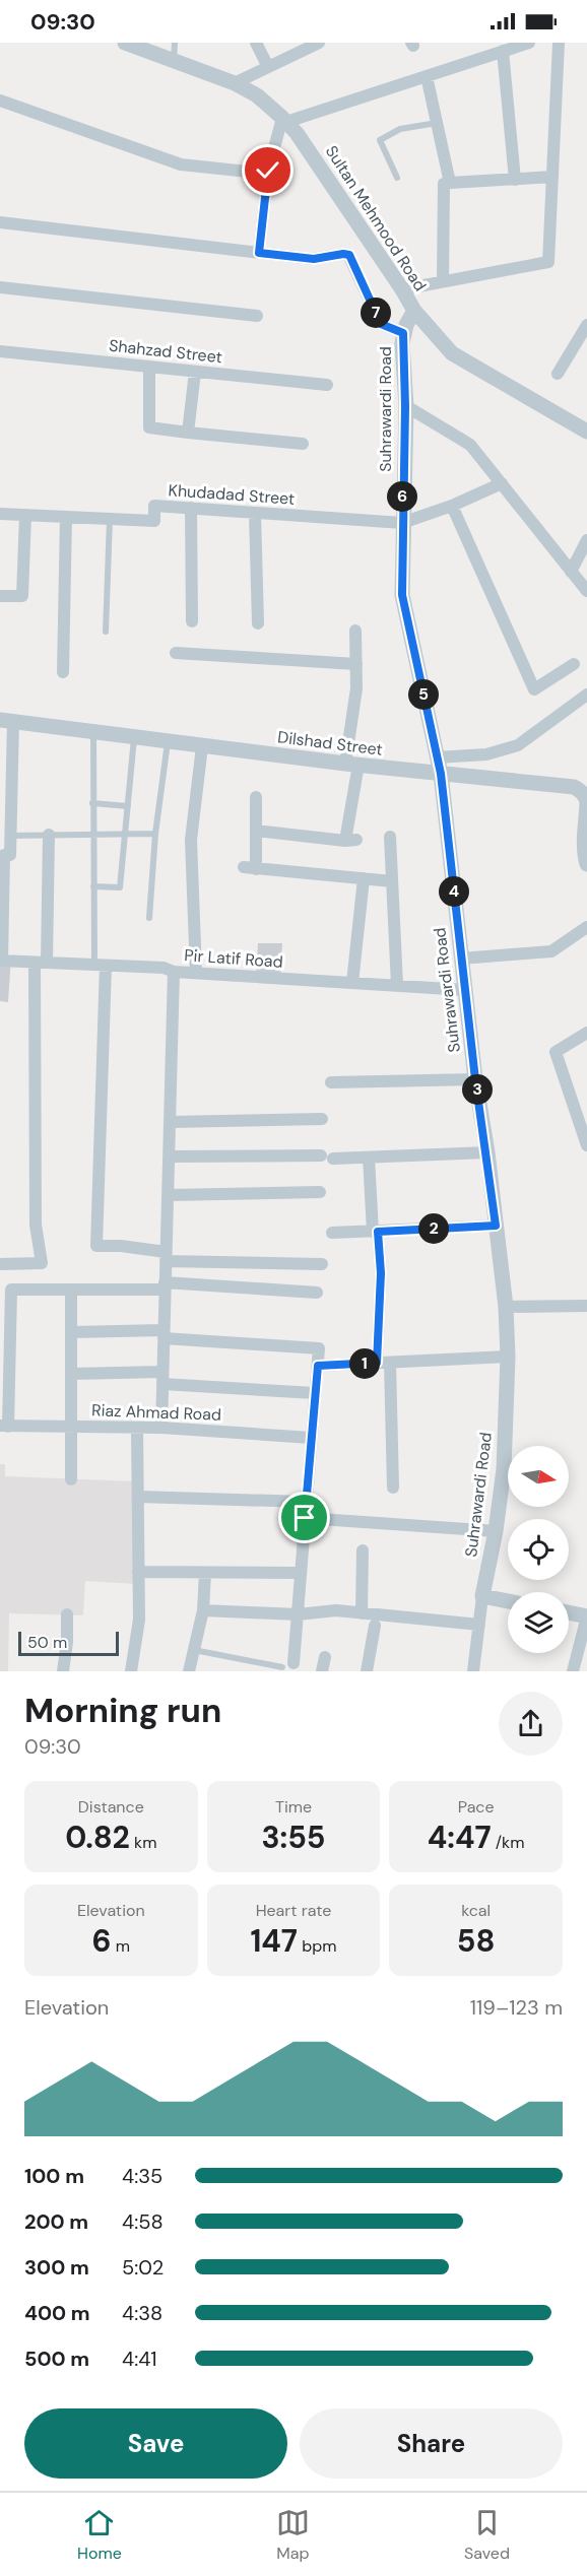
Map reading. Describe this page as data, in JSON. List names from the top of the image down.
{
  "streets": {
    "street": [
      "Sultan Mehmood Road",
      "Shahzad Street",
      "Suhrawardi Road",
      "Khudadad Street",
      "Dilshad Street",
      "Pir Latif Road",
      "Riaz Ahmad Road"
    ]
  },
  "crossings": [
    ["Sultan Mehmood Road", "Suhrawardi Road"],
    ["Suhrawardi Road", "Khudadad Street"],
    ["Suhrawardi Road", "Dilshad Street"],
    ["Suhrawardi Road", "Pir Latif Road"]
  ],
  "scale_bar": "50 m",
  "north": "right",
  "page": {
    "status": "09:30",
    "pins": [
      "7",
      "6",
      "5",
      "4",
      "3",
      "2",
      "1"
    ],
    "scale": "50 m",
    "heading": ["Morning run", "09:30"],
    "stats": [
      ["Distance", "0.82 km"],
      ["Time", "3:55"],
      ["Pace", "4:47 /km"],
      ["Elevation", "6 m"],
      ["Heart rate", "147 bpm"],
      ["kcal", "58"]
    ],
    "chart": ["Elevation", "119–123 m"],
    "list": [
      {
        "name": "100 m",
        "note": "4:35"
      },
      {
        "name": "200 m",
        "note": "4:58"
      },
      {
        "name": "300 m",
        "note": "5:02"
      },
      {
        "name": "400 m",
        "note": "4:38"
      },
      {
        "name": "500 m",
        "note": "4:41"
      }
    ],
    "buttons": ["Save", "Share"],
    "tabs": ["Home", "Map", "Saved"]
  }
}
